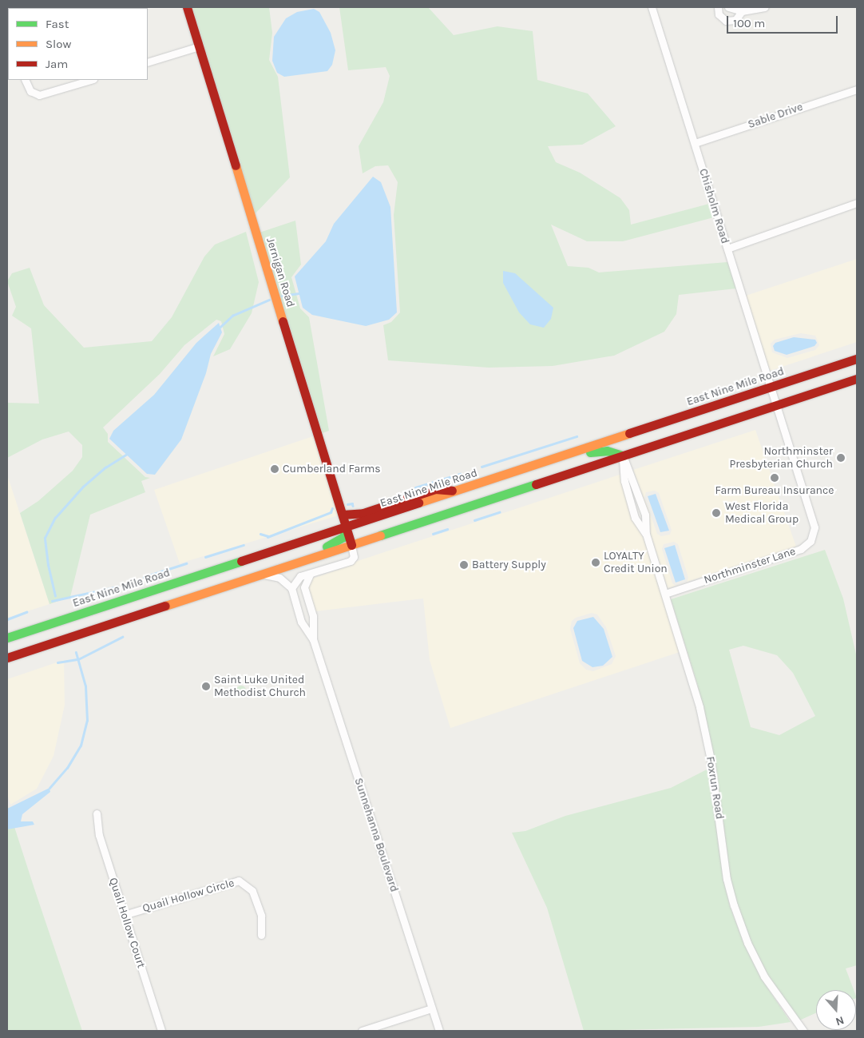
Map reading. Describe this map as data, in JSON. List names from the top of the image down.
{
  "streets": {
    "main road": ["Jernigan Road", "East Nine Mile Road"],
    "street": [
      "Sable Drive",
      "Chisholm Road",
      "Northminster Lane",
      "Foxrun Road",
      "Sunnehanna Boulevard",
      "Quail Hollow Circle",
      "Quail Hollow Court"
    ]
  },
  "crossings": [
    ["Sable Drive", "Chisholm Road"],
    ["Chisholm Road", "East Nine Mile Road"],
    ["Chisholm Road", "Northminster Lane"],
    ["Jernigan Road", "East Nine Mile Road"],
    ["Northminster Lane", "Foxrun Road"],
    ["Quail Hollow Circle", "Quail Hollow Court"]
  ],
  "places": [
    "Northminster Presbyterian Church",
    "Cumberland Farms",
    "Farm Bureau Insurance",
    "West Florida Medical Group",
    "LOYALTY Credit Union",
    "Battery Supply",
    "Saint Luke United Methodist Church"
  ],
  "legend": ["Fast", "Slow", "Jam"],
  "scale_bar": "100 m",
  "north": "bottom"
}
